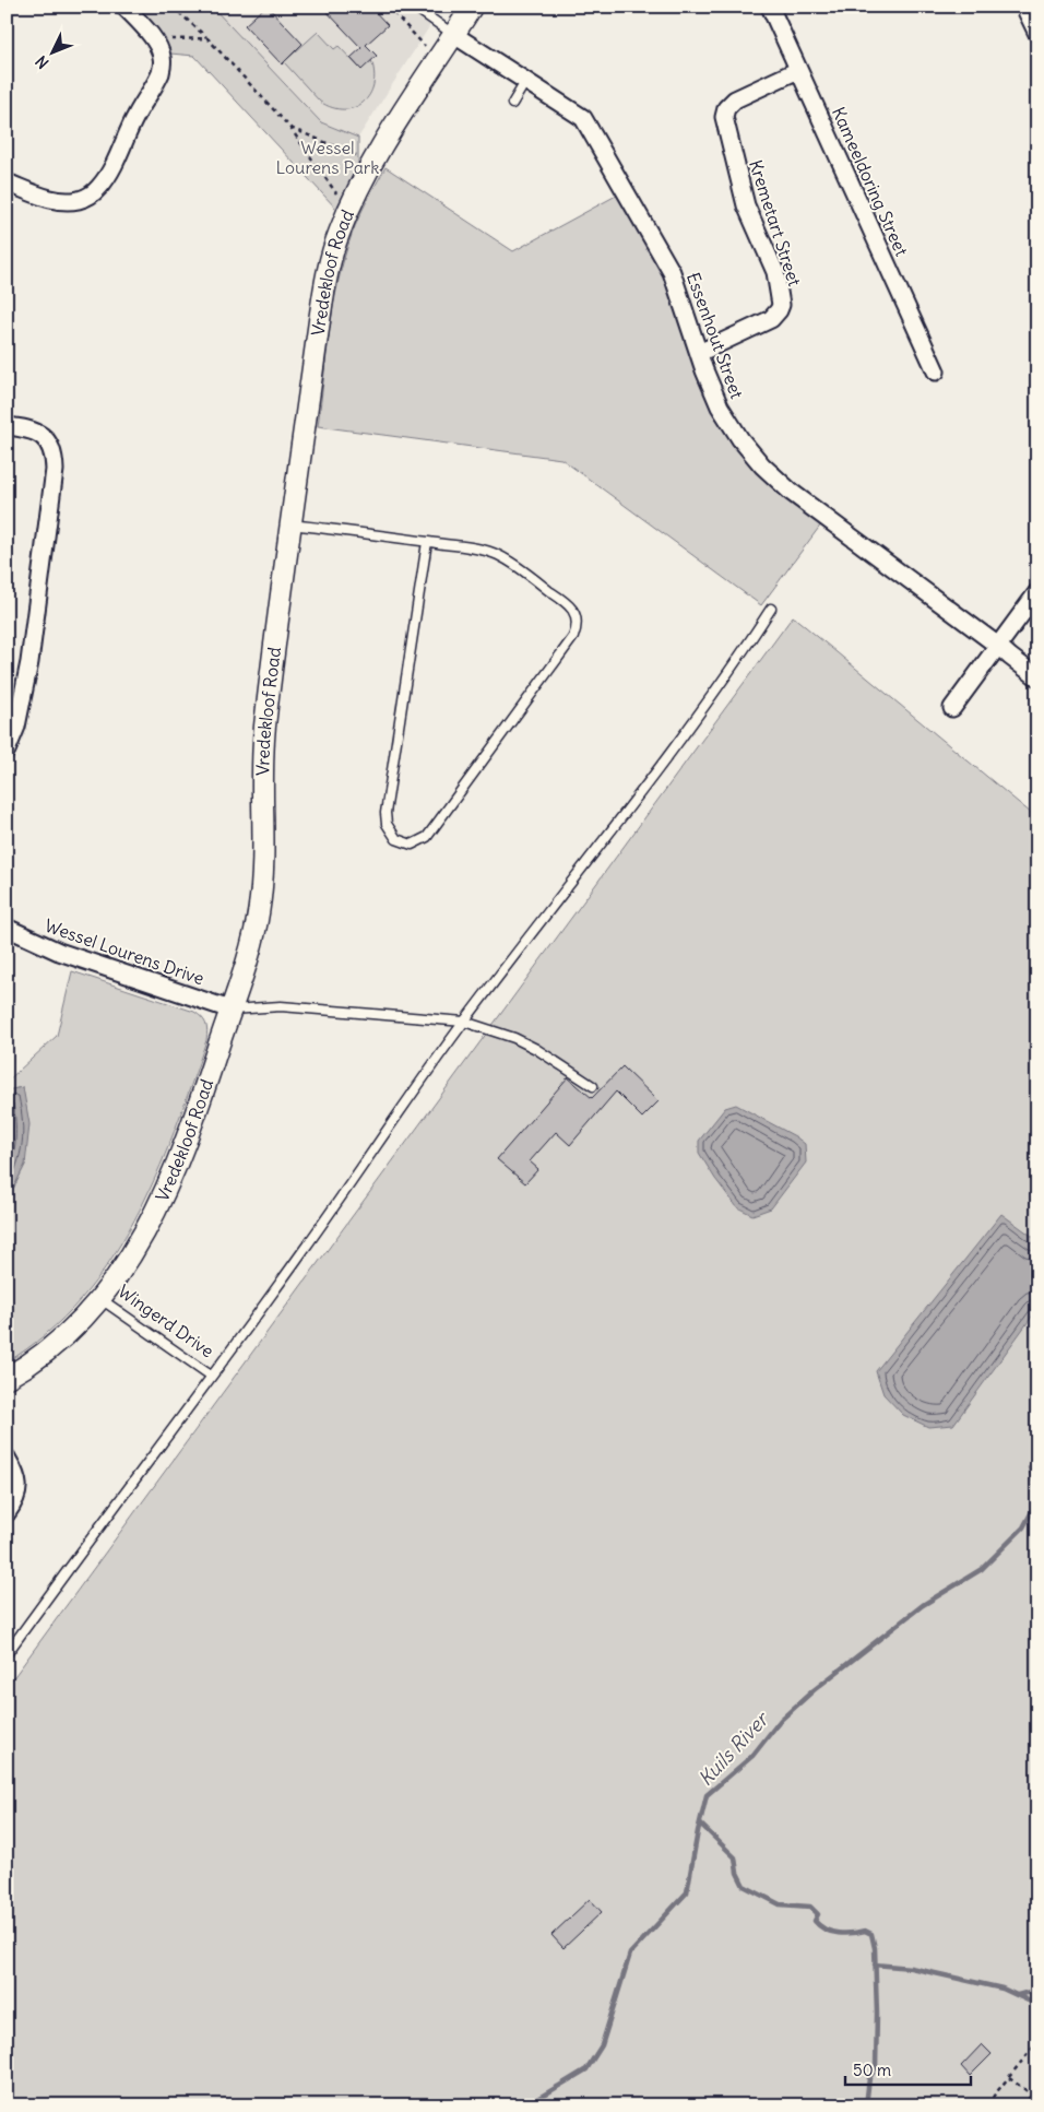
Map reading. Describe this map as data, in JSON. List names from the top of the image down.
{
  "streets": {
    "street": [
      "Kameeldoring Street",
      "Kremetart Street",
      "Vredekloof Road",
      "Essenhout Street",
      "Wessel Lourens Drive"
    ],
    "lane": ["Wingerd Drive"]
  },
  "crossings": [
    ["Kameeldoring Street", "Kremetart Street"],
    ["Kremetart Street", "Essenhout Street"],
    ["Vredekloof Road", "Essenhout Street"],
    ["Vredekloof Road", "Wessel Lourens Drive"],
    ["Vredekloof Road", "Wingerd Drive"]
  ],
  "water": ["Kuils River"],
  "parks": ["Wessel Lourens Park"],
  "scale_bar": "50 m",
  "north": "bottom left"
}
